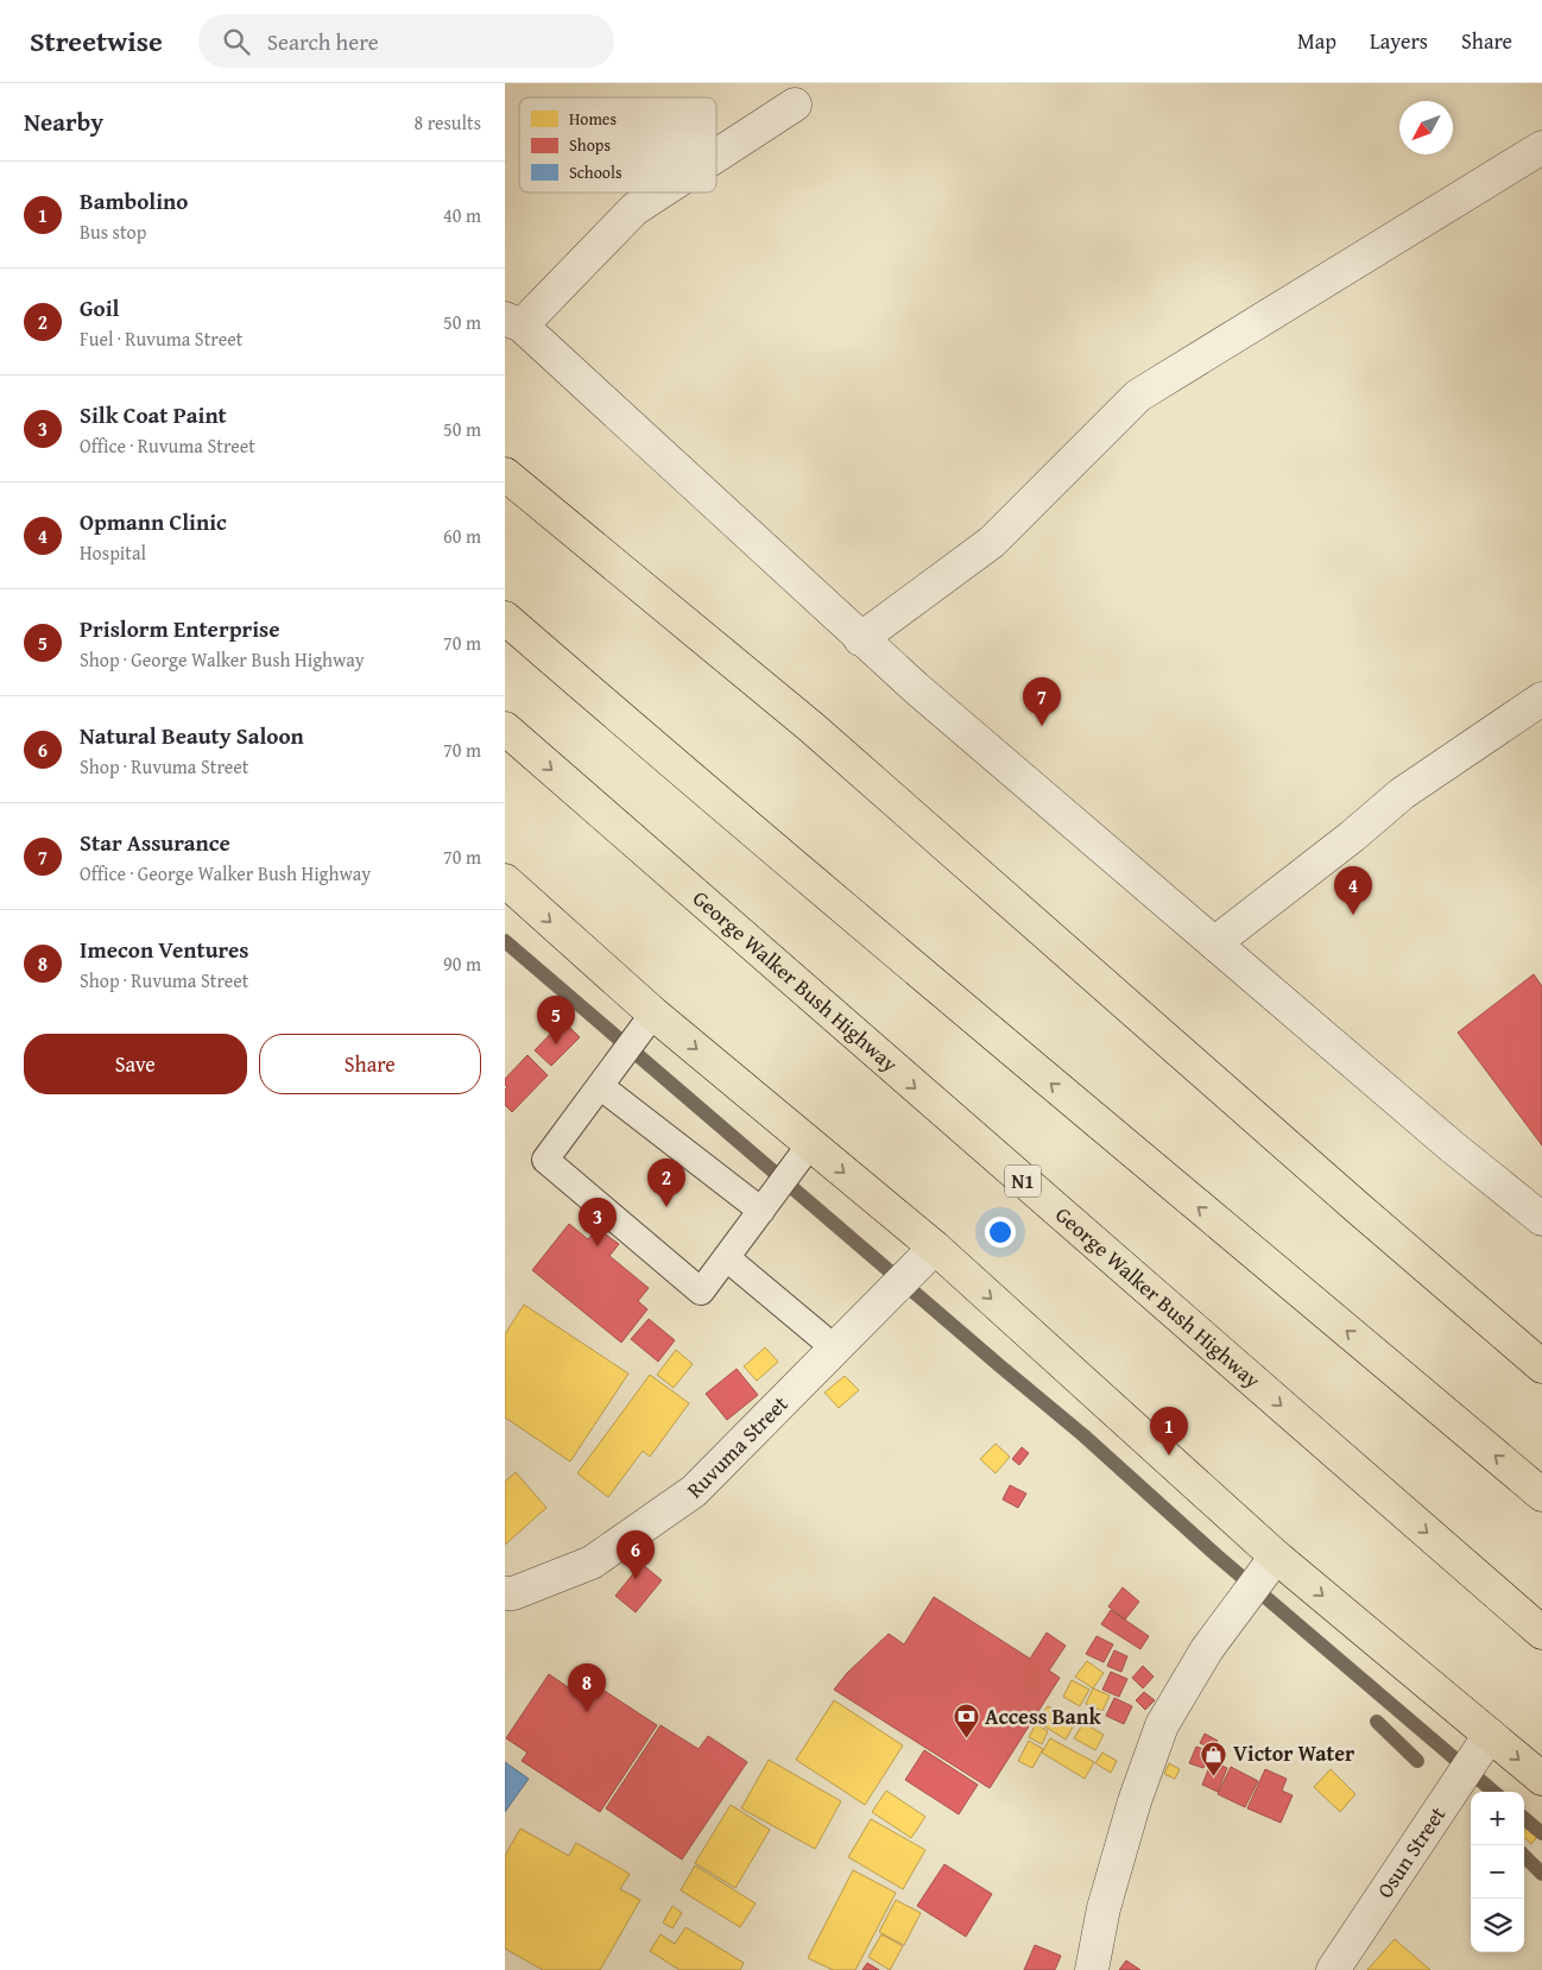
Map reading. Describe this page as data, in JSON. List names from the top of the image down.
{
  "streets": {
    "highway": ["George Walker Bush Highway", "N1"],
    "street": ["Ruvuma Street", "Osun Street"]
  },
  "places": {
    "bank": ["Access Bank"],
    "shop": ["Victor Water"]
  },
  "legend": ["Homes", "Shops", "Schools"],
  "north": "bottom left",
  "page": {
    "header": "Streetwise",
    "search": "Search here",
    "nav": ["Map", "Layers", "Share"],
    "heading": ["Nearby", "8 results"],
    "list": [
      {
        "mark": "1",
        "name": "Bambolino",
        "note": "Bus stop",
        "value": "40 m"
      },
      {
        "mark": "2",
        "name": "Goil",
        "note": "Fuel · Ruvuma Street",
        "value": "50 m"
      },
      {
        "mark": "3",
        "name": "Silk Coat Paint",
        "note": "Office · Ruvuma Street",
        "value": "50 m"
      },
      {
        "mark": "4",
        "name": "Opmann Clinic",
        "note": "Hospital",
        "value": "60 m"
      },
      {
        "mark": "5",
        "name": "Prislorm Enterprise",
        "note": "Shop · George Walker Bush Highway",
        "value": "70 m"
      },
      {
        "mark": "6",
        "name": "Natural Beauty Saloon",
        "note": "Shop · Ruvuma Street",
        "value": "70 m"
      },
      {
        "mark": "7",
        "name": "Star Assurance",
        "note": "Office · George Walker Bush Highway",
        "value": "70 m"
      },
      {
        "mark": "8",
        "name": "Imecon Ventures",
        "note": "Shop · Ruvuma Street",
        "value": "90 m"
      }
    ],
    "pins": [
      "7",
      "4",
      "5",
      "2",
      "3",
      "1",
      "6",
      "8"
    ],
    "buttons": ["Save", "Share"],
    "map_buttons": ["+", "−"]
  }
}
